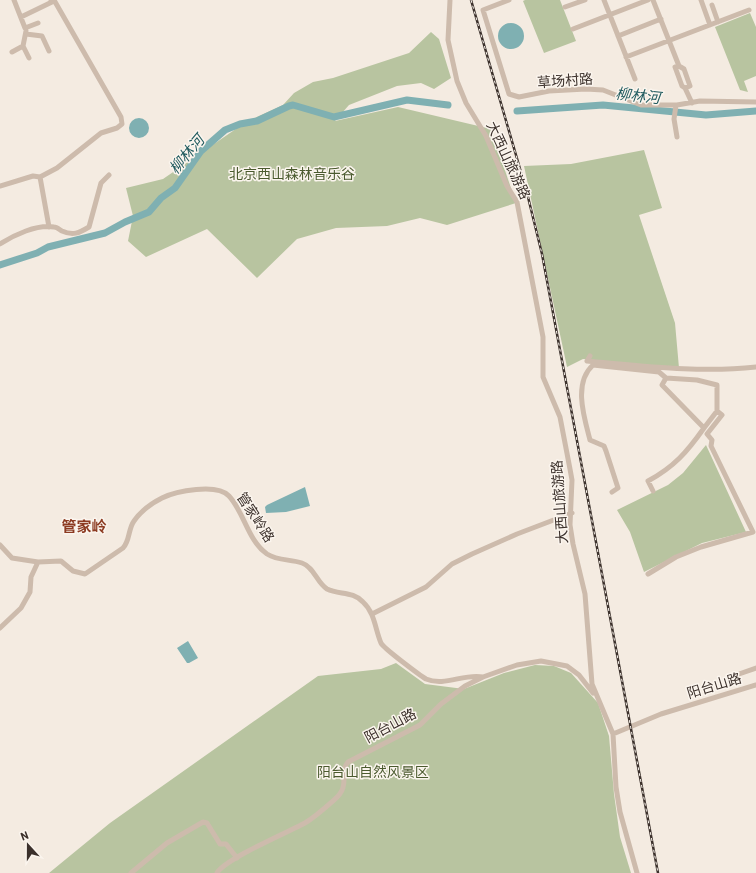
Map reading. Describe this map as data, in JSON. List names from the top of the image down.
{
  "streets": {
    "street": [
      "草场村路",
      "大西山旅游路",
      "管家岭路",
      "阳台山路"
    ]
  },
  "crossings": [
    ["大西山旅游路", "阳台山路"],
    ["管家岭路", "阳台山路"]
  ],
  "districts": ["管家岭"],
  "water": ["柳林河"],
  "parks": ["北京西山森林音乐谷", "阳台山自然风景区"],
  "north": "top"
}
